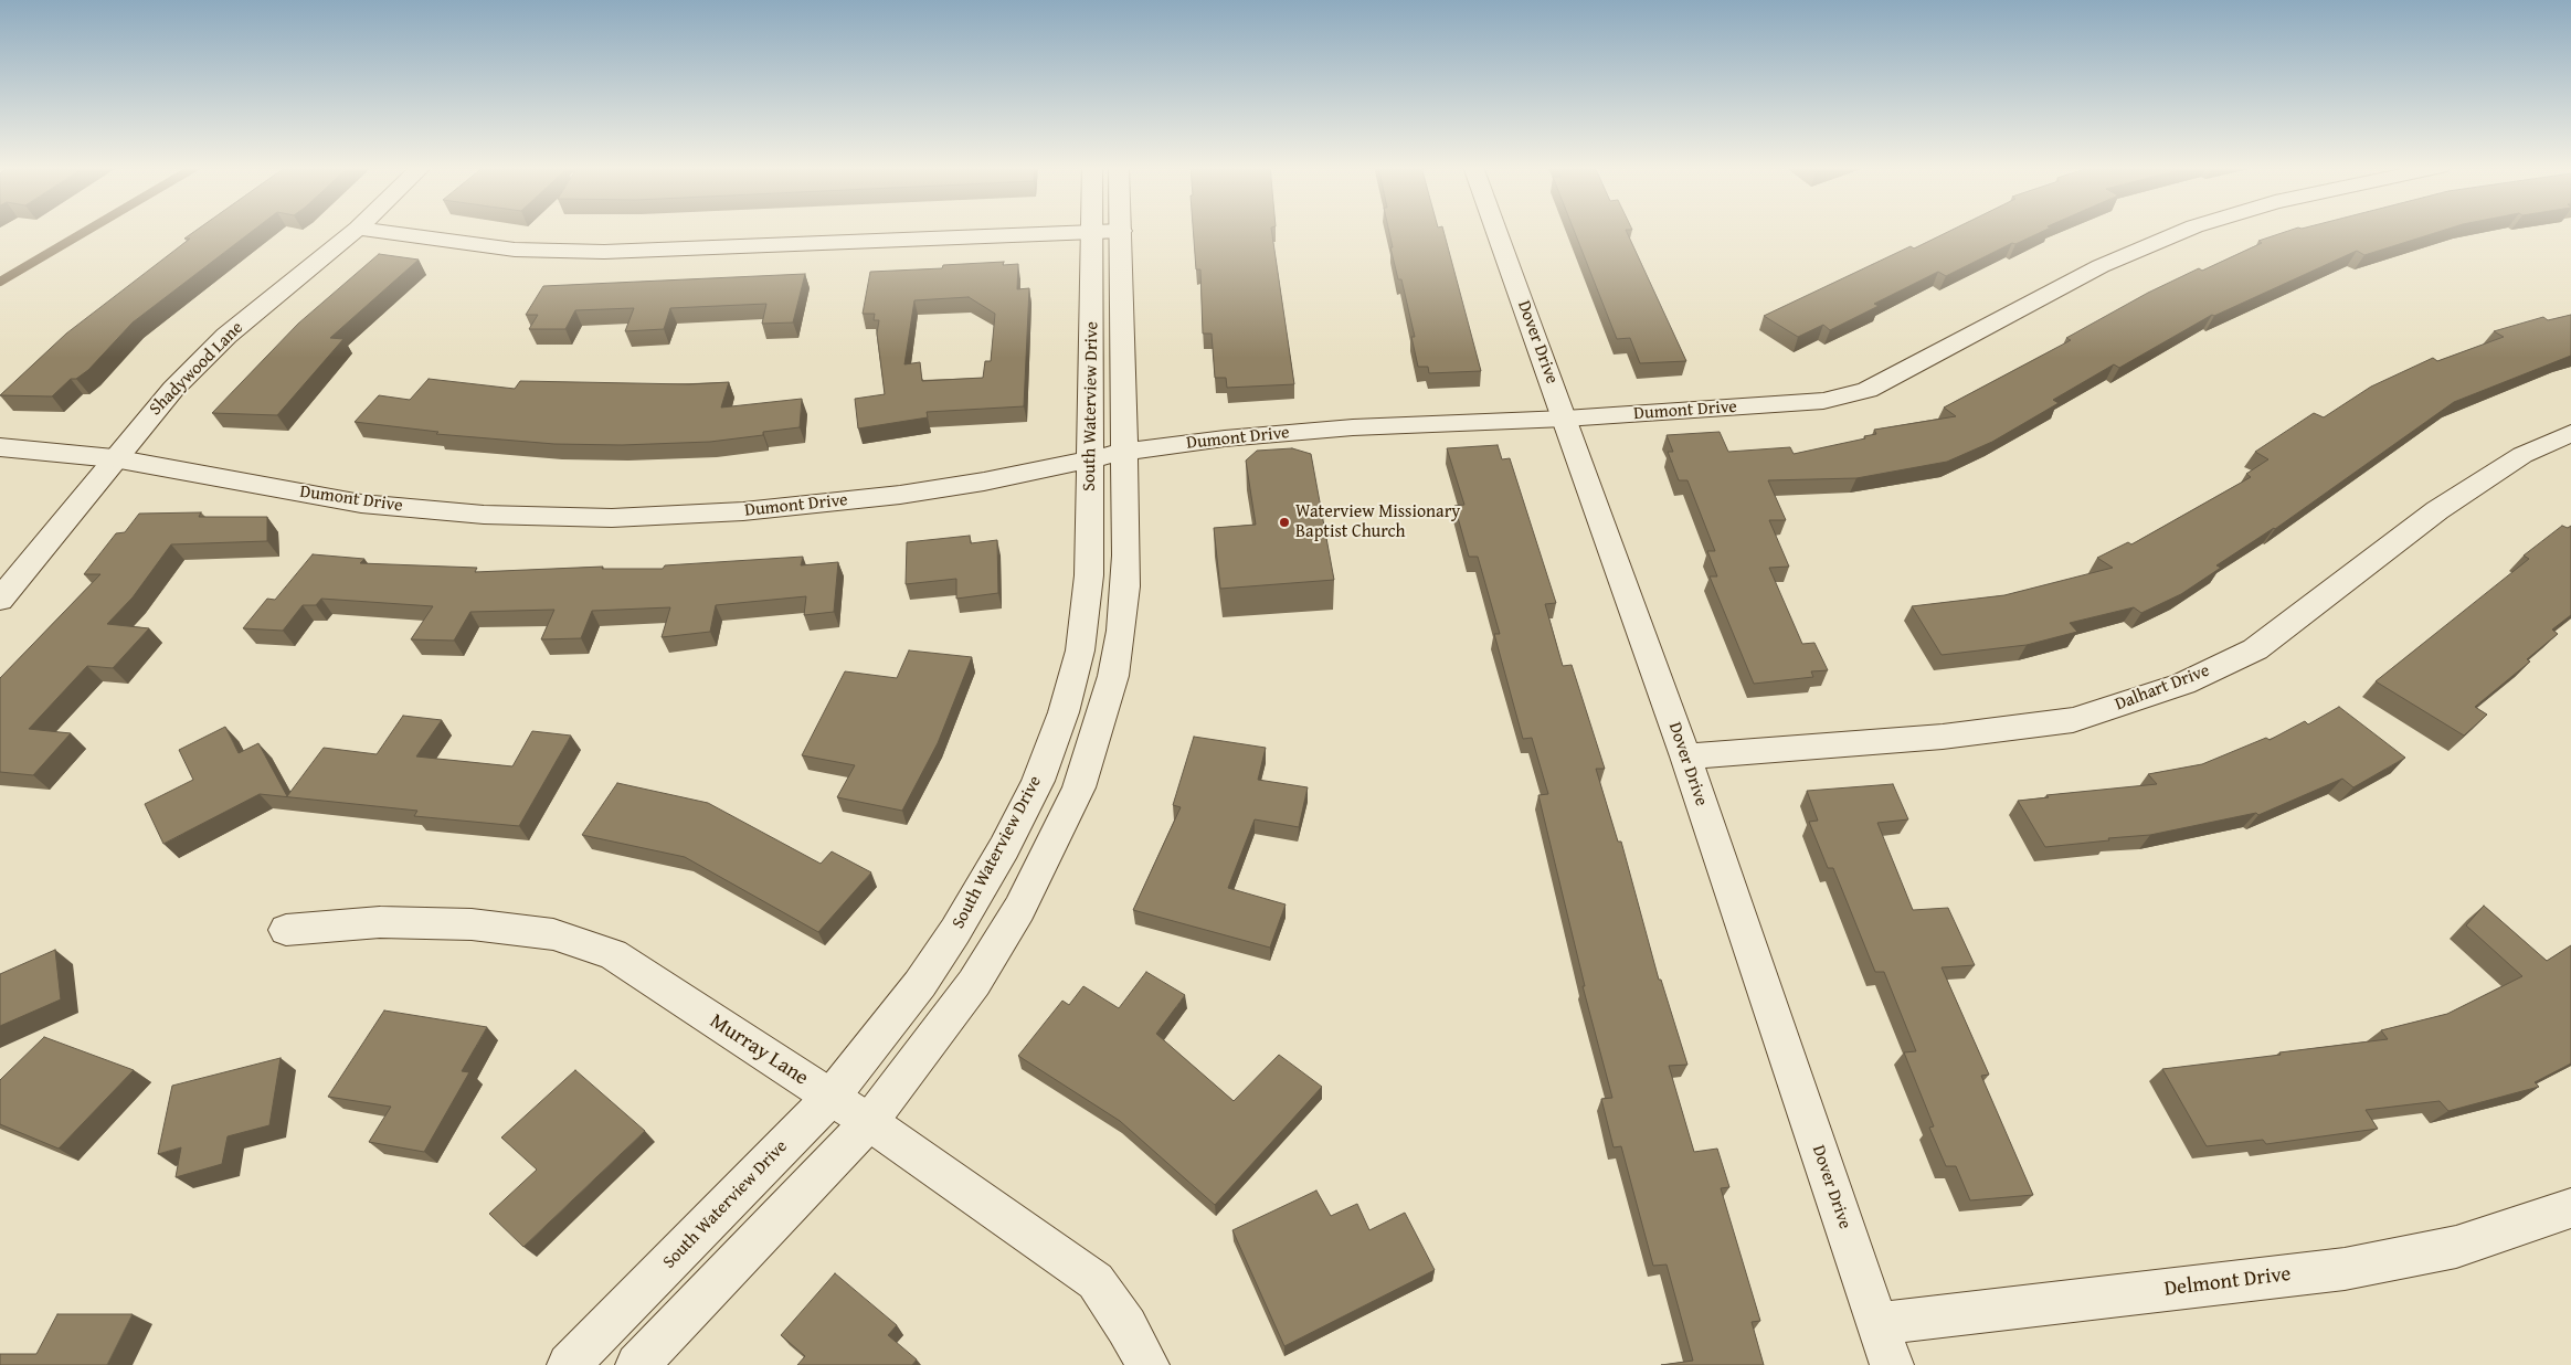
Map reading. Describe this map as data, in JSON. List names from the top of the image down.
{
  "streets": {
    "street": [
      "Dover Drive",
      "Shadywood Lane",
      "South Waterview Drive",
      "Dumont Drive",
      "Dalhart Drive",
      "Murray Lane",
      "Delmont Drive"
    ]
  },
  "crossings": [
    ["Dover Drive", "Dumont Drive"],
    ["Dover Drive", "Dalhart Drive"],
    ["Dover Drive", "Delmont Drive"],
    ["Shadywood Lane", "Dumont Drive"],
    ["South Waterview Drive", "Dumont Drive"],
    ["South Waterview Drive", "Murray Lane"]
  ],
  "places": ["Waterview Missionary Baptist Church"]
}
